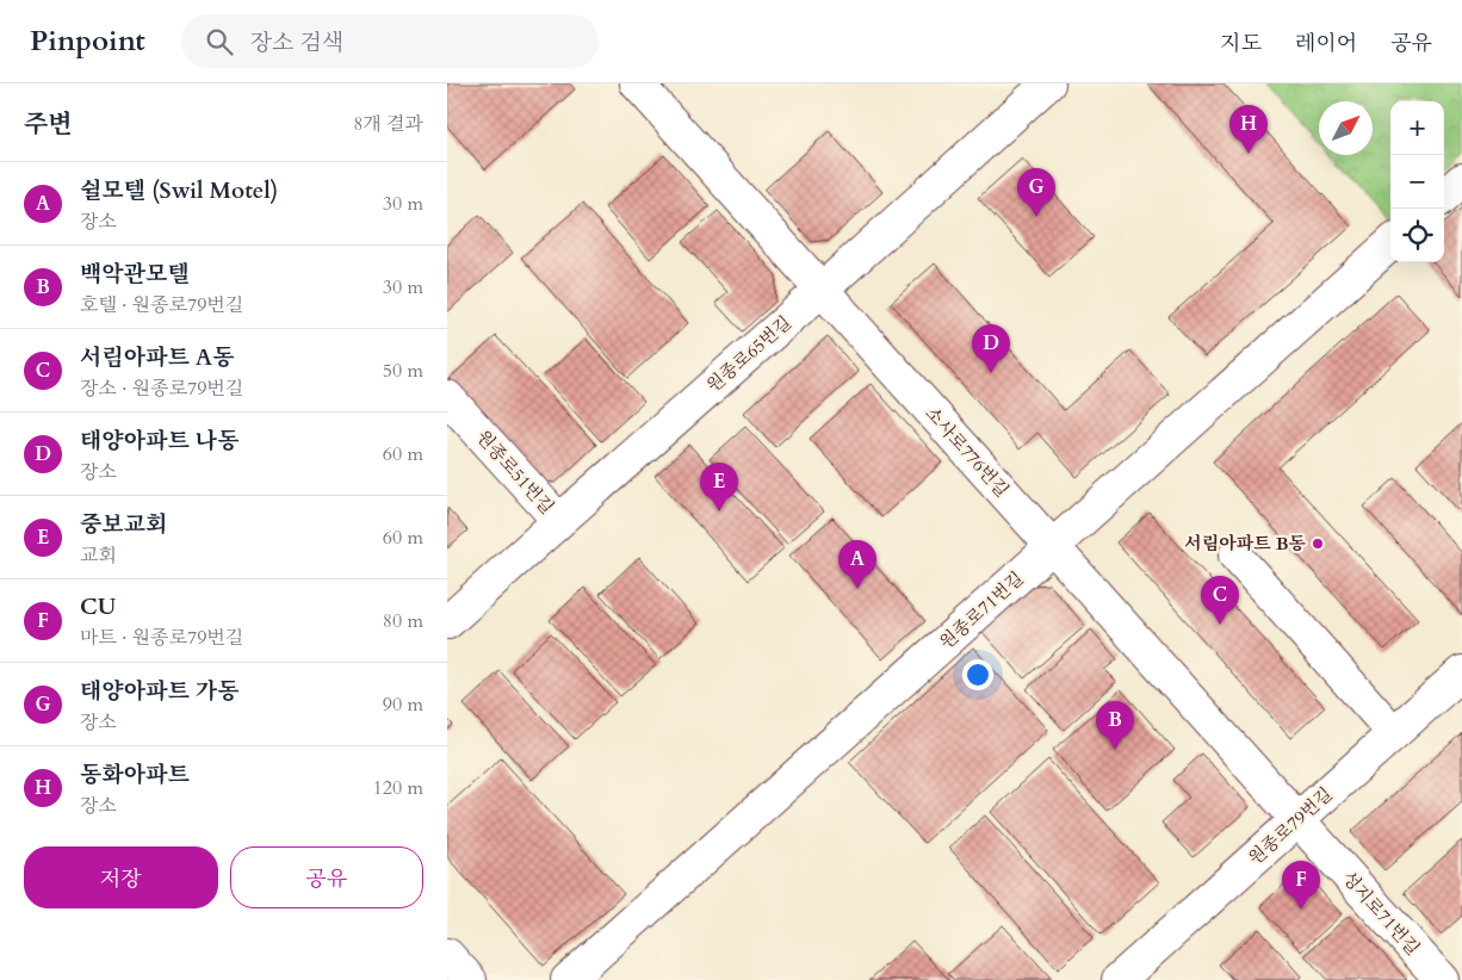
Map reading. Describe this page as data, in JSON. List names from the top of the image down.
{
  "streets": {
    "street": [
      "원종로65번길",
      "소사로776번길",
      "원종로51번길",
      "원종로71번길",
      "원종로79번길",
      "성지로71번길"
    ]
  },
  "crossings": [
    ["원종로65번길", "소사로776번길"],
    ["원종로65번길", "원종로51번길"],
    ["소사로776번길", "원종로71번길"],
    ["소사로776번길", "원종로79번길"],
    ["소사로776번길", "성지로71번길"],
    ["원종로79번길", "성지로71번길"]
  ],
  "places": ["서림아파트 B동"],
  "north": "top right",
  "page": {
    "header": "Pinpoint",
    "search": "장소 검색",
    "nav": ["지도", "레이어", "공유"],
    "heading": ["주변", "8개 결과"],
    "map_buttons": ["+", "−"],
    "pins": [
      "H",
      "G",
      "D",
      "E",
      "A",
      "C",
      "B",
      "F"
    ],
    "list": [
      {
        "mark": "A",
        "name": "쉴모텔 (Swil Motel)",
        "note": "장소",
        "value": "30 m"
      },
      {
        "mark": "B",
        "name": "백악관모텔",
        "note": "호텔 · 원종로79번길",
        "value": "30 m"
      },
      {
        "mark": "C",
        "name": "서림아파트 A동",
        "note": "장소 · 원종로79번길",
        "value": "50 m"
      },
      {
        "mark": "D",
        "name": "태양아파트 나동",
        "note": "장소",
        "value": "60 m"
      },
      {
        "mark": "E",
        "name": "중보교회",
        "note": "교회",
        "value": "60 m"
      },
      {
        "mark": "F",
        "name": "CU",
        "note": "마트 · 원종로79번길",
        "value": "80 m"
      },
      {
        "mark": "G",
        "name": "태양아파트 가동",
        "note": "장소",
        "value": "90 m"
      },
      {
        "mark": "H",
        "name": "동화아파트",
        "note": "장소",
        "value": "120 m"
      }
    ],
    "buttons": ["저장", "공유"]
  }
}
